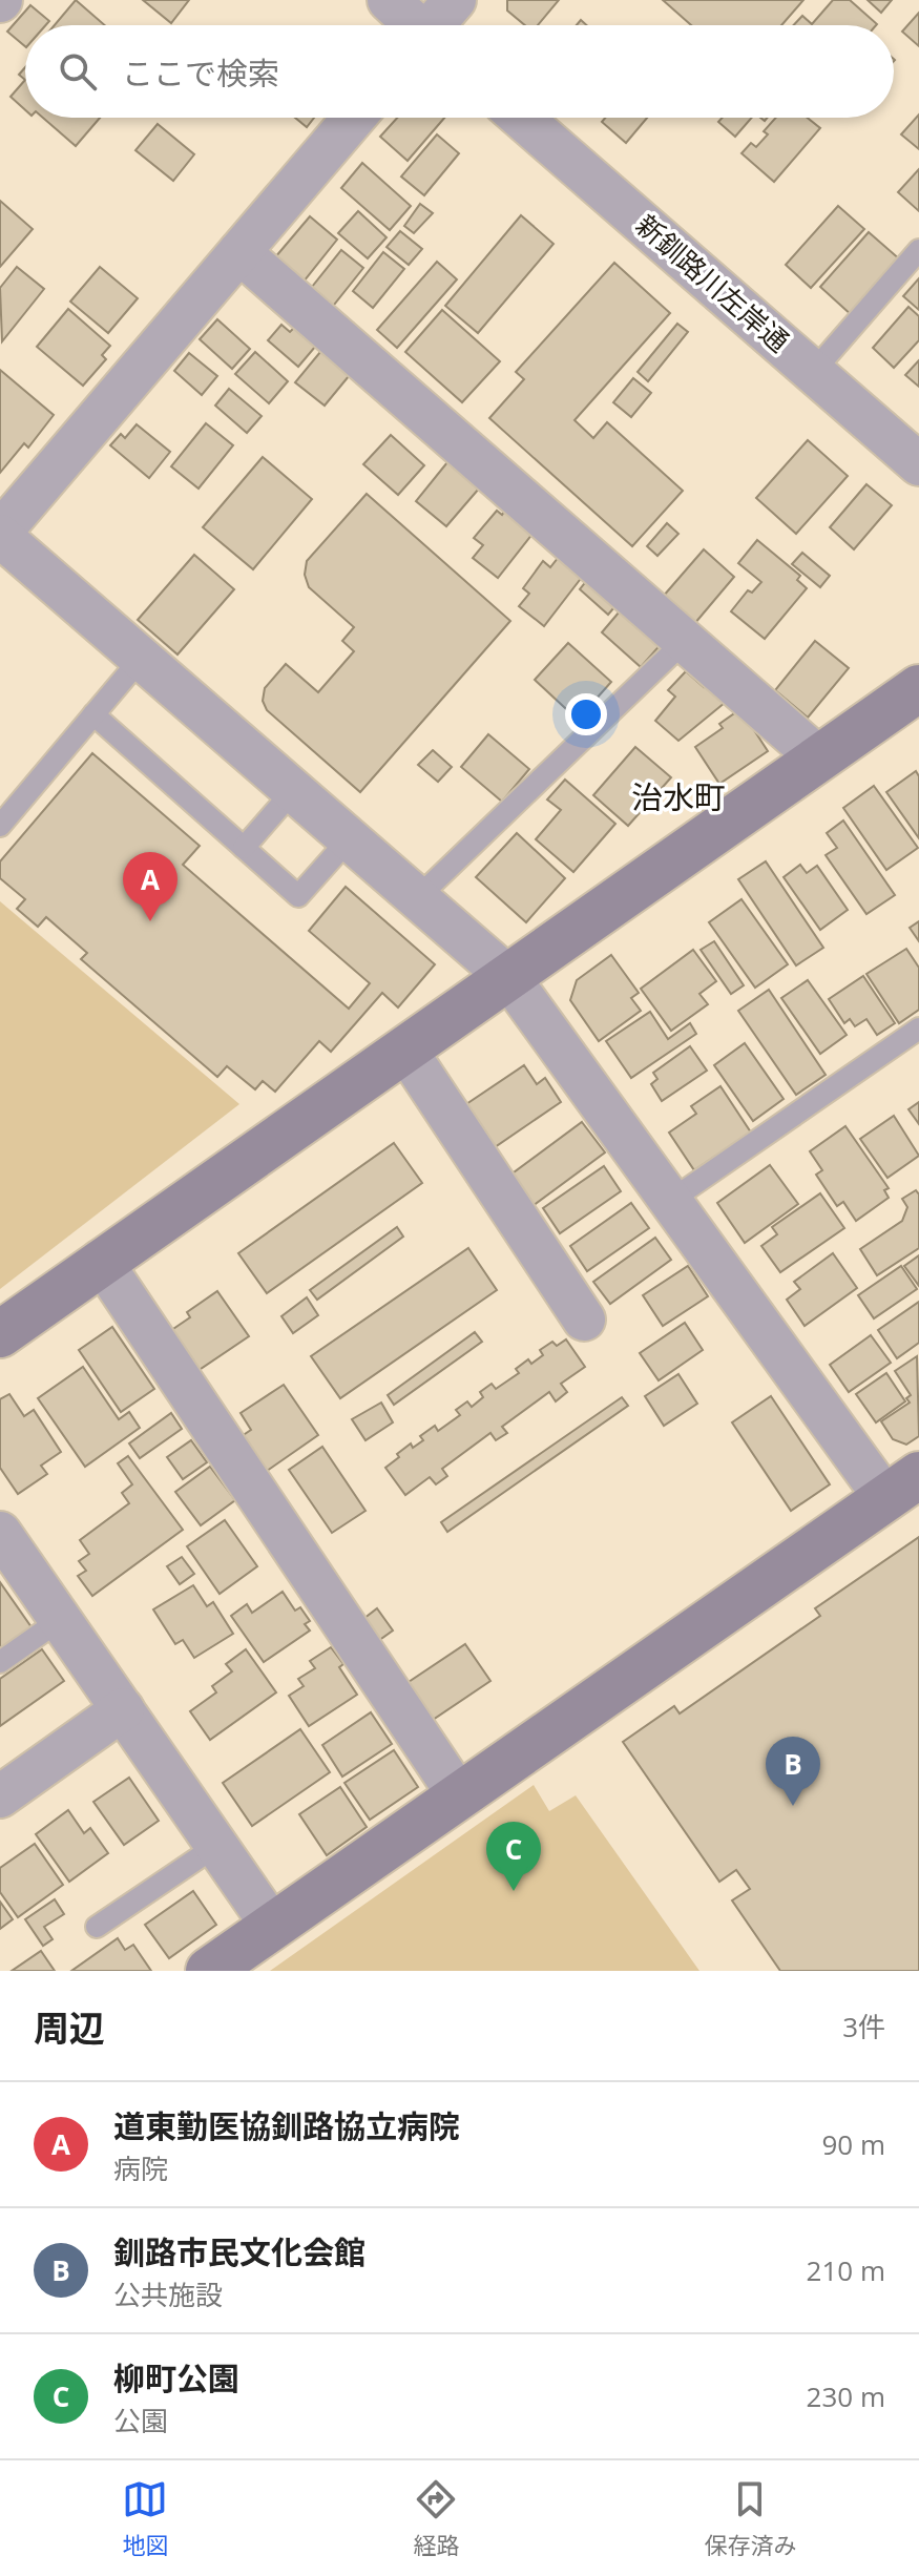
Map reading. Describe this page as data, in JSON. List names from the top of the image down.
{
  "streets": {
    "street": ["新釧路川左岸通"]
  },
  "districts": ["治水町"],
  "page": {
    "search": "ここで検索",
    "pins": ["A", "B", "C"],
    "heading": ["周辺", "3件"],
    "list": [
      {
        "mark": "A",
        "name": "道東勤医協釧路協立病院",
        "note": "病院",
        "value": "90 m"
      },
      {
        "mark": "B",
        "name": "釧路市民文化会館",
        "note": "公共施設",
        "value": "210 m"
      },
      {
        "mark": "C",
        "name": "柳町公園",
        "note": "公園",
        "value": "230 m"
      }
    ],
    "nav": ["地図", "経路", "保存済み"]
  }
}
